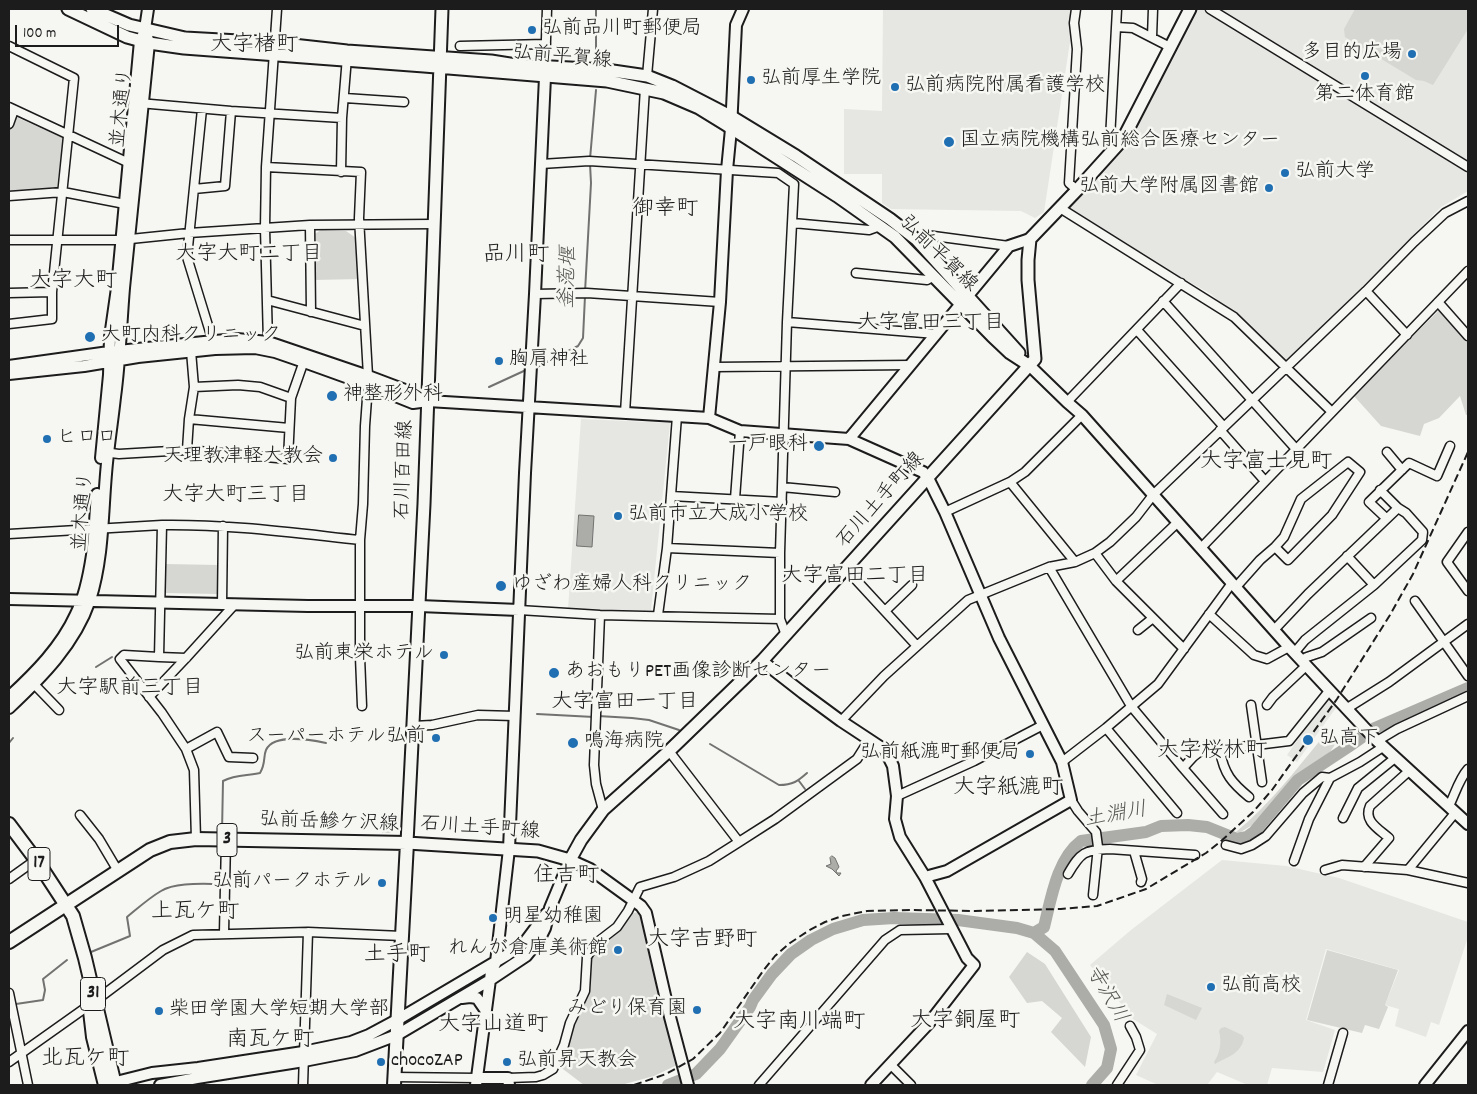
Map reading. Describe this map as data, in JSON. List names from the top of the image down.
{
  "streets": {
    "main road": [
      "弘前平賀線",
      "石川百田線",
      "石川土手町線",
      "弘前岳鰺ケ沢線",
      "3",
      "17",
      "31"
    ],
    "street": ["並木通り"]
  },
  "crossings": [
    ["弘前平賀線", "並木通り"],
    ["弘前平賀線", "石川百田線"],
    ["弘前平賀線", "石川土手町線"],
    ["石川百田線", "石川土手町線"],
    ["石川百田線", "弘前岳鰺ケ沢線"],
    ["石川土手町線", "弘前岳鰺ケ沢線"],
    ["弘前岳鰺ケ沢線", "17"],
    ["弘前岳鰺ケ沢線", "31"],
    ["17", "31"]
  ],
  "districts": [
    "大字楮町",
    "御幸町",
    "大字大町二丁目",
    "品川町",
    "大字大町",
    "大字富田三丁目",
    "大字富士見町",
    "大字大町三丁目",
    "大字富田二丁目",
    "大字駅前三丁目",
    "大字富田一丁目",
    "大字桜林町",
    "大字紙漉町",
    "住吉町",
    "上瓦ケ町",
    "大字吉野町",
    "土手町",
    "大字銅屋町",
    "大字南川端町",
    "大字山道町",
    "南瓦ケ町",
    "北瓦ケ町"
  ],
  "water": ["釜萢堰", "土淵川", "寺沢川"],
  "places": [
    "弘前品川町郵便局",
    "多目的広場",
    "第二体育館",
    "弘前厚生学院",
    "弘前病院附属看護学校",
    "国立病院機構弘前総合医療センター",
    "弘前大学",
    "弘前大学附属図書館",
    "大町内科クリニック",
    "胸肩神社",
    "神整形外科",
    "ヒロロ",
    "一戸眼科",
    "天理教津軽大教会",
    "弘前市立大成小学校",
    "ゆざわ産婦人科クリニック",
    "弘前東栄ホテル",
    "あおもりPET画像診断センター",
    "スーパーホテル弘前",
    "弘高下",
    "鳴海病院",
    "弘前紙漉町郵便局",
    "弘前パークホテル",
    "明星幼稚園",
    "れんが倉庫美術館",
    "弘前高校",
    "みどり保育園",
    "柴田学園大学短期大学部",
    "chocoZAP",
    "弘前昇天教会"
  ],
  "scale_bar": "100 m"
}
